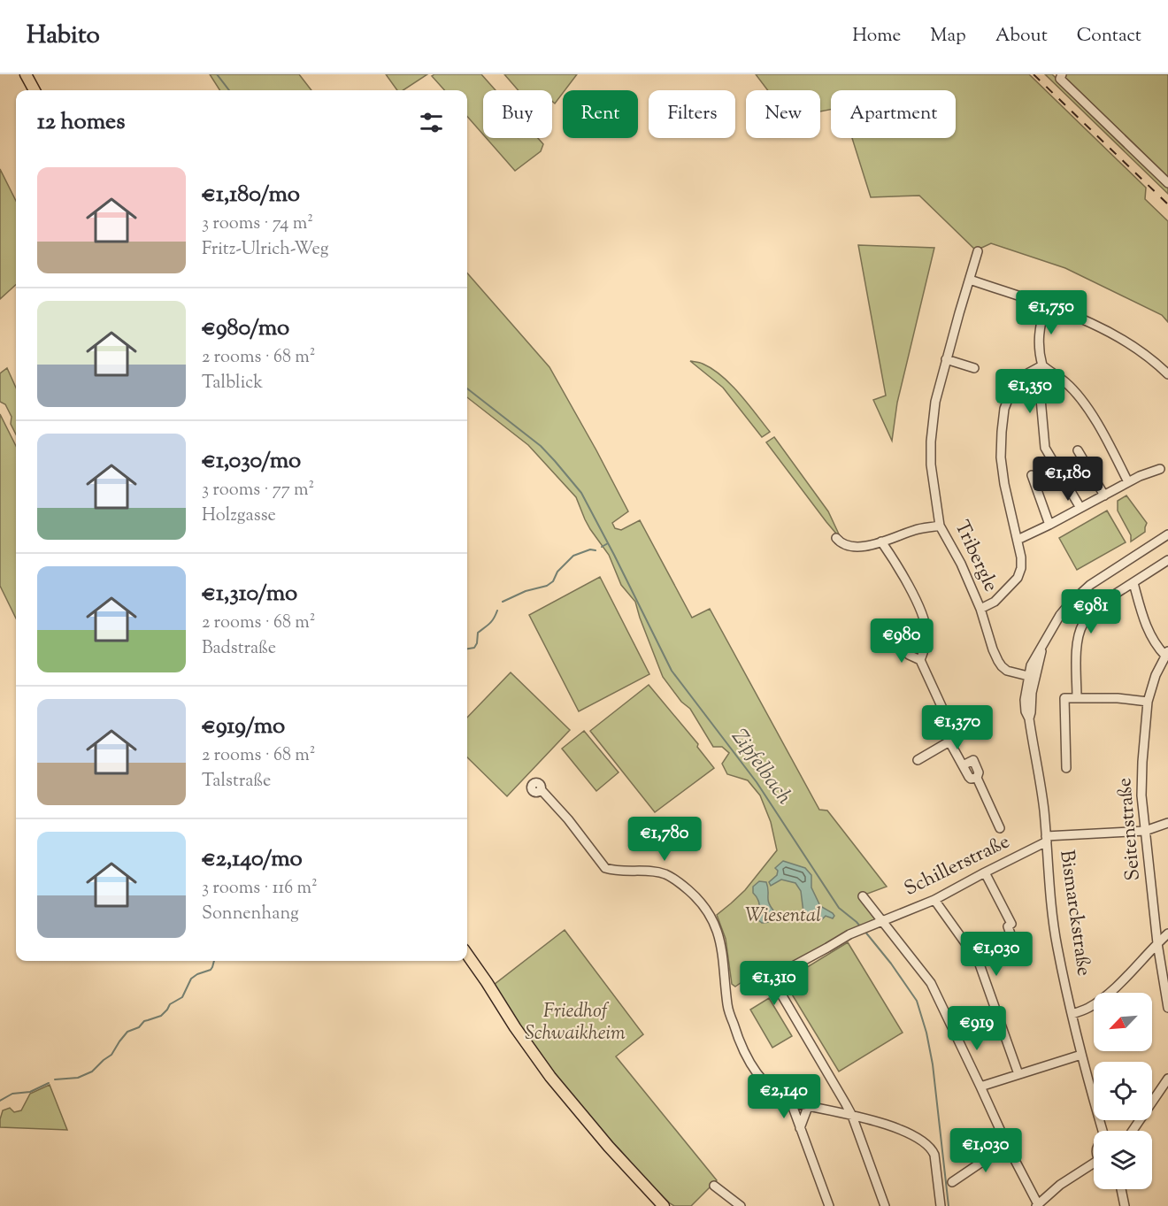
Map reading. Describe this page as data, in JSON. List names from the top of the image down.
{
  "streets": {
    "street": [
      "Tribergle",
      "Seitenstraße",
      "Schillerstraße",
      "Bismarckstraße"
    ]
  },
  "crossings": [
    ["Tribergle", "Bismarckstraße"],
    ["Seitenstraße", "Schillerstraße"],
    ["Schillerstraße", "Bismarckstraße"]
  ],
  "water": ["Zipfelbach"],
  "parks": ["Wiesental", "Friedhof Schwaikheim"],
  "north": "bottom left",
  "page": {
    "header": "Habito",
    "nav": [
      "Home",
      "Map",
      "About",
      "Contact"
    ],
    "chip": [
      "Buy",
      "Rent",
      "Filters",
      "New",
      "Apartment"
    ],
    "heading": "12 homes",
    "list": [
      {
        "name": "€1,180/mo",
        "note": "3 rooms · 74 m² · Fritz-Ulrich-Weg"
      },
      {
        "name": "€980/mo",
        "note": "2 rooms · 68 m² · Talblick"
      },
      {
        "name": "€1,030/mo",
        "note": "3 rooms · 77 m² · Holzgasse"
      },
      {
        "name": "€1,310/mo",
        "note": "2 rooms · 68 m² · Badstraße"
      },
      {
        "name": "€919/mo",
        "note": "2 rooms · 68 m² · Talstraße"
      },
      {
        "name": "€2,140/mo",
        "note": "3 rooms · 116 m² · Sonnenhang"
      }
    ],
    "price": [
      "€1,750",
      "€1,350",
      "€1,180",
      "€981",
      "€980",
      "€1,370",
      "€1,780",
      "€1,030",
      "€1,310",
      "€919",
      "€2,140",
      "€1,030"
    ]
  }
}
